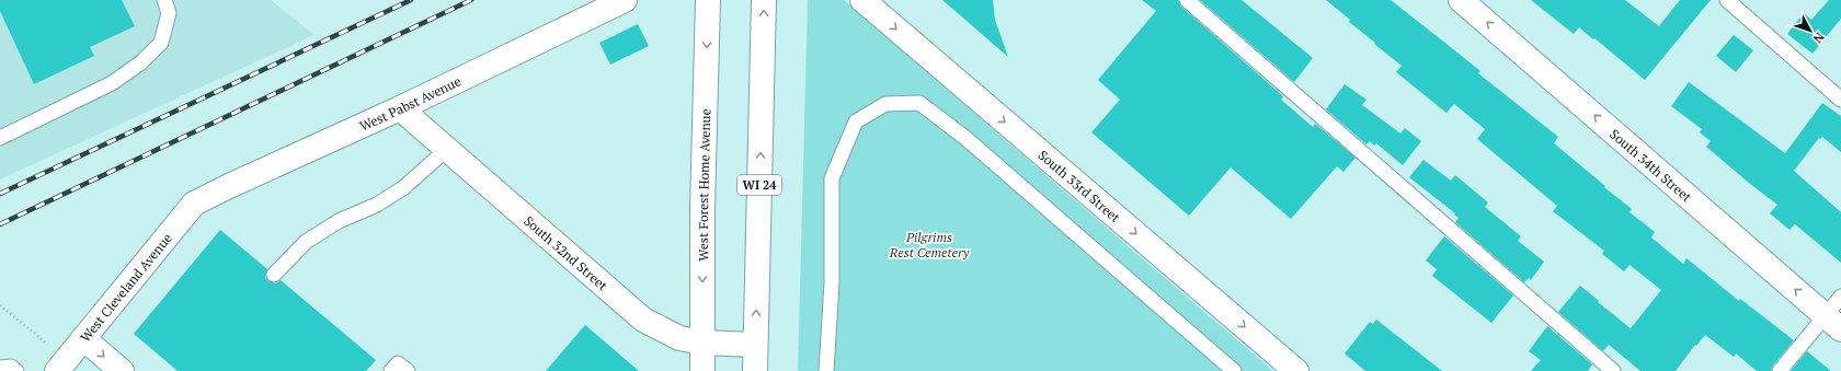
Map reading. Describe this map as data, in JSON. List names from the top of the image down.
{
  "streets": {
    "street": [
      "West Pabst Avenue",
      "South 34th Street",
      "West Forest Home Avenue",
      "WI 24",
      "South 33rd Street",
      "South 32nd Street",
      "West Cleveland Avenue"
    ]
  },
  "crossings": [
    ["West Pabst Avenue", "South 32nd Street"],
    ["West Pabst Avenue", "West Cleveland Avenue"],
    ["West Forest Home Avenue", "South 32nd Street"],
    ["WI 24", "South 32nd Street"]
  ],
  "one_way": ["South 34th Street", "South 33rd Street"],
  "parks": ["Pilgrims Rest Cemetery"],
  "north": "bottom right"
}
